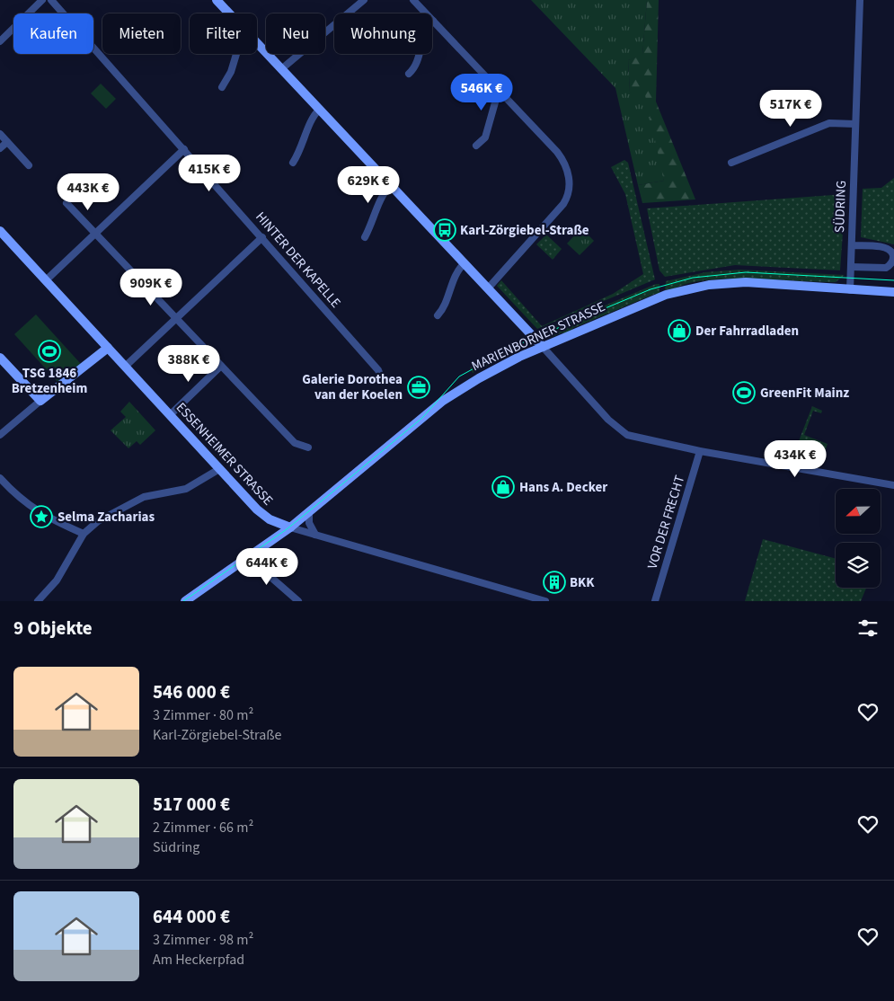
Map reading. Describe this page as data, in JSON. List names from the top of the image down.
{
  "streets": {
    "street": [
      "SÜDRING",
      "HINTER DER KAPELLE",
      "MARIENBORNER STRASSE",
      "ESSENHEIMER STRASSE",
      "VOR DER FRECHT"
    ]
  },
  "crossings": [
    ["SÜDRING", "MARIENBORNER STRASSE"],
    ["MARIENBORNER STRASSE", "ESSENHEIMER STRASSE"]
  ],
  "places": {
    "bus stop": ["Karl-Zörgiebel-Straße"],
    "shop": ["Der Fahrradladen", "Hans A. Decker"],
    "sports": ["TSG 1846 Bretzenheim", "GreenFit Mainz"],
    "office": ["Galerie Dorothea van der Koelen"],
    "place": ["Selma Zacharias"],
    "building": ["BKK"]
  },
  "north": "left",
  "page": {
    "chip": [
      "Kaufen",
      "Mieten",
      "Filter",
      "Neu",
      "Wohnung"
    ],
    "price": [
      "546K €",
      "517K €",
      "415K €",
      "629K €",
      "443K €",
      "909K €",
      "388K €",
      "434K €",
      "644K €"
    ],
    "heading": "9 Objekte",
    "list": [
      {
        "name": "546 000 €",
        "note": "3 Zimmer · 80 m² · Karl-Zörgiebel-Straße"
      },
      {
        "name": "517 000 €",
        "note": "2 Zimmer · 66 m² · Südring"
      },
      {
        "name": "644 000 €",
        "note": "3 Zimmer · 98 m² · Am Heckerpfad"
      }
    ]
  }
}
